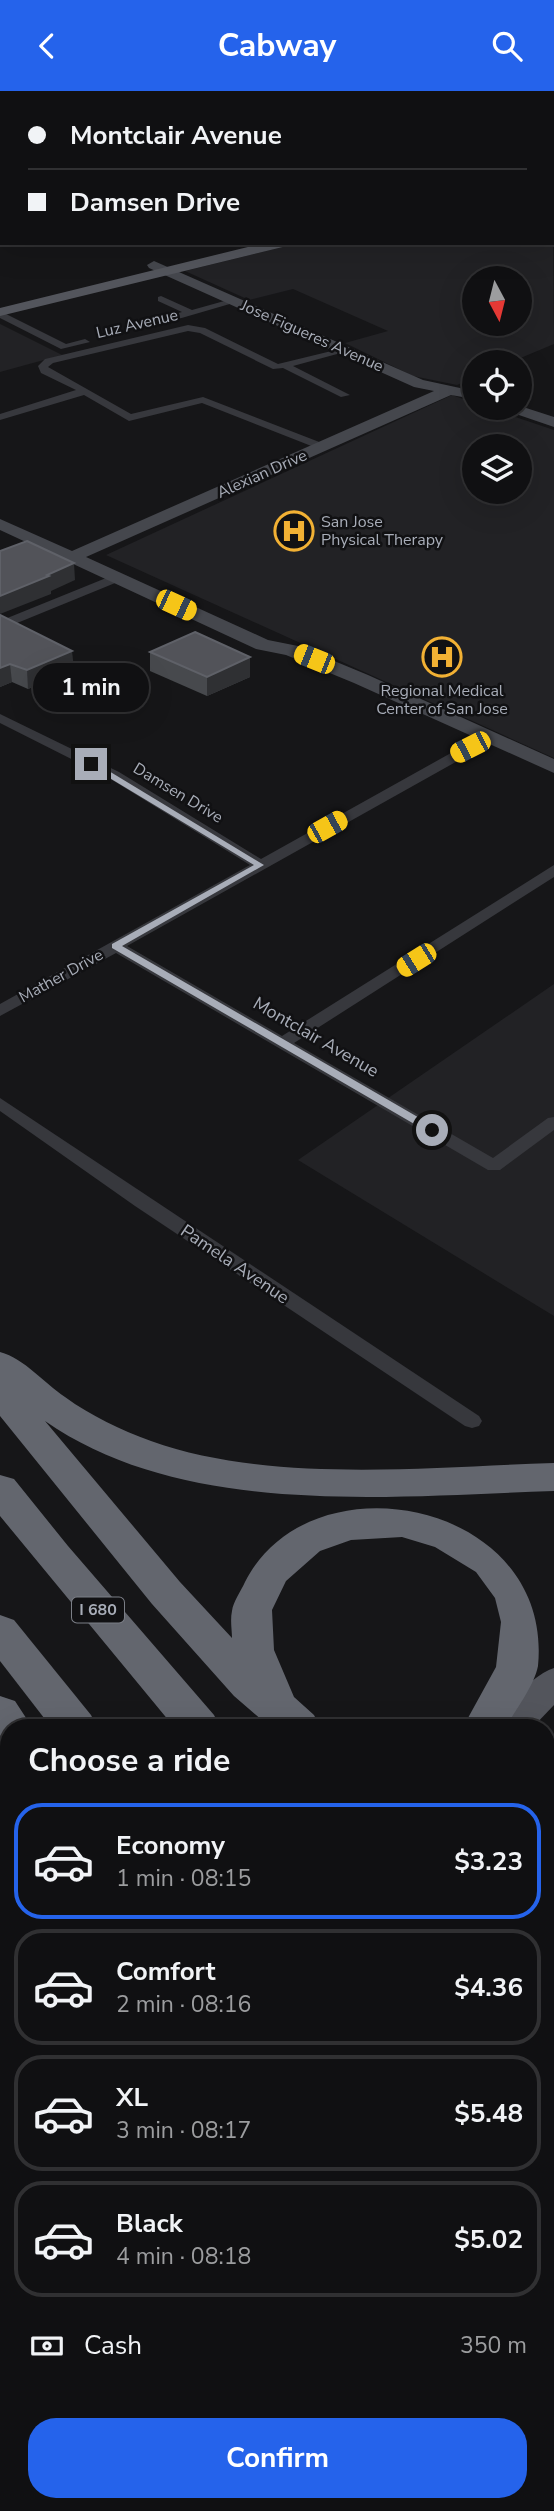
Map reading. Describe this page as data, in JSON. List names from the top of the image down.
{
  "streets": {
    "highway": ["I 680"],
    "street": [
      "Luz Avenue",
      "Jose Figueres Avenue",
      "Alexian Drive",
      "Damsen Drive",
      "Mather Drive",
      "Montclair Avenue",
      "Pamela Avenue"
    ]
  },
  "crossings": [
    ["Luz Avenue", "Alexian Drive"],
    ["Jose Figueres Avenue", "Alexian Drive"],
    ["Damsen Drive", "Mather Drive"],
    ["Mather Drive", "Montclair Avenue"]
  ],
  "places": {
    "hospital": ["San Jose Physical Therapy", "Regional Medical Center of San Jose"]
  },
  "north": "bottom",
  "page": {
    "header": "Cabway",
    "banner": ["Montclair Avenue", "Damsen Drive"],
    "bubble": "1 min",
    "heading": "Choose a ride",
    "list": [
      {
        "name": "Economy",
        "note": "1 min · 08:15",
        "value": "$3.23"
      },
      {
        "name": "Comfort",
        "note": "2 min · 08:16",
        "value": "$4.36"
      },
      {
        "name": "XL",
        "note": "3 min · 08:17",
        "value": "$5.48"
      },
      {
        "name": "Black",
        "note": "4 min · 08:18",
        "value": "$5.02"
      }
    ],
    "pay": ["Cash", "350 m"],
    "buttons": "Confirm"
  }
}
